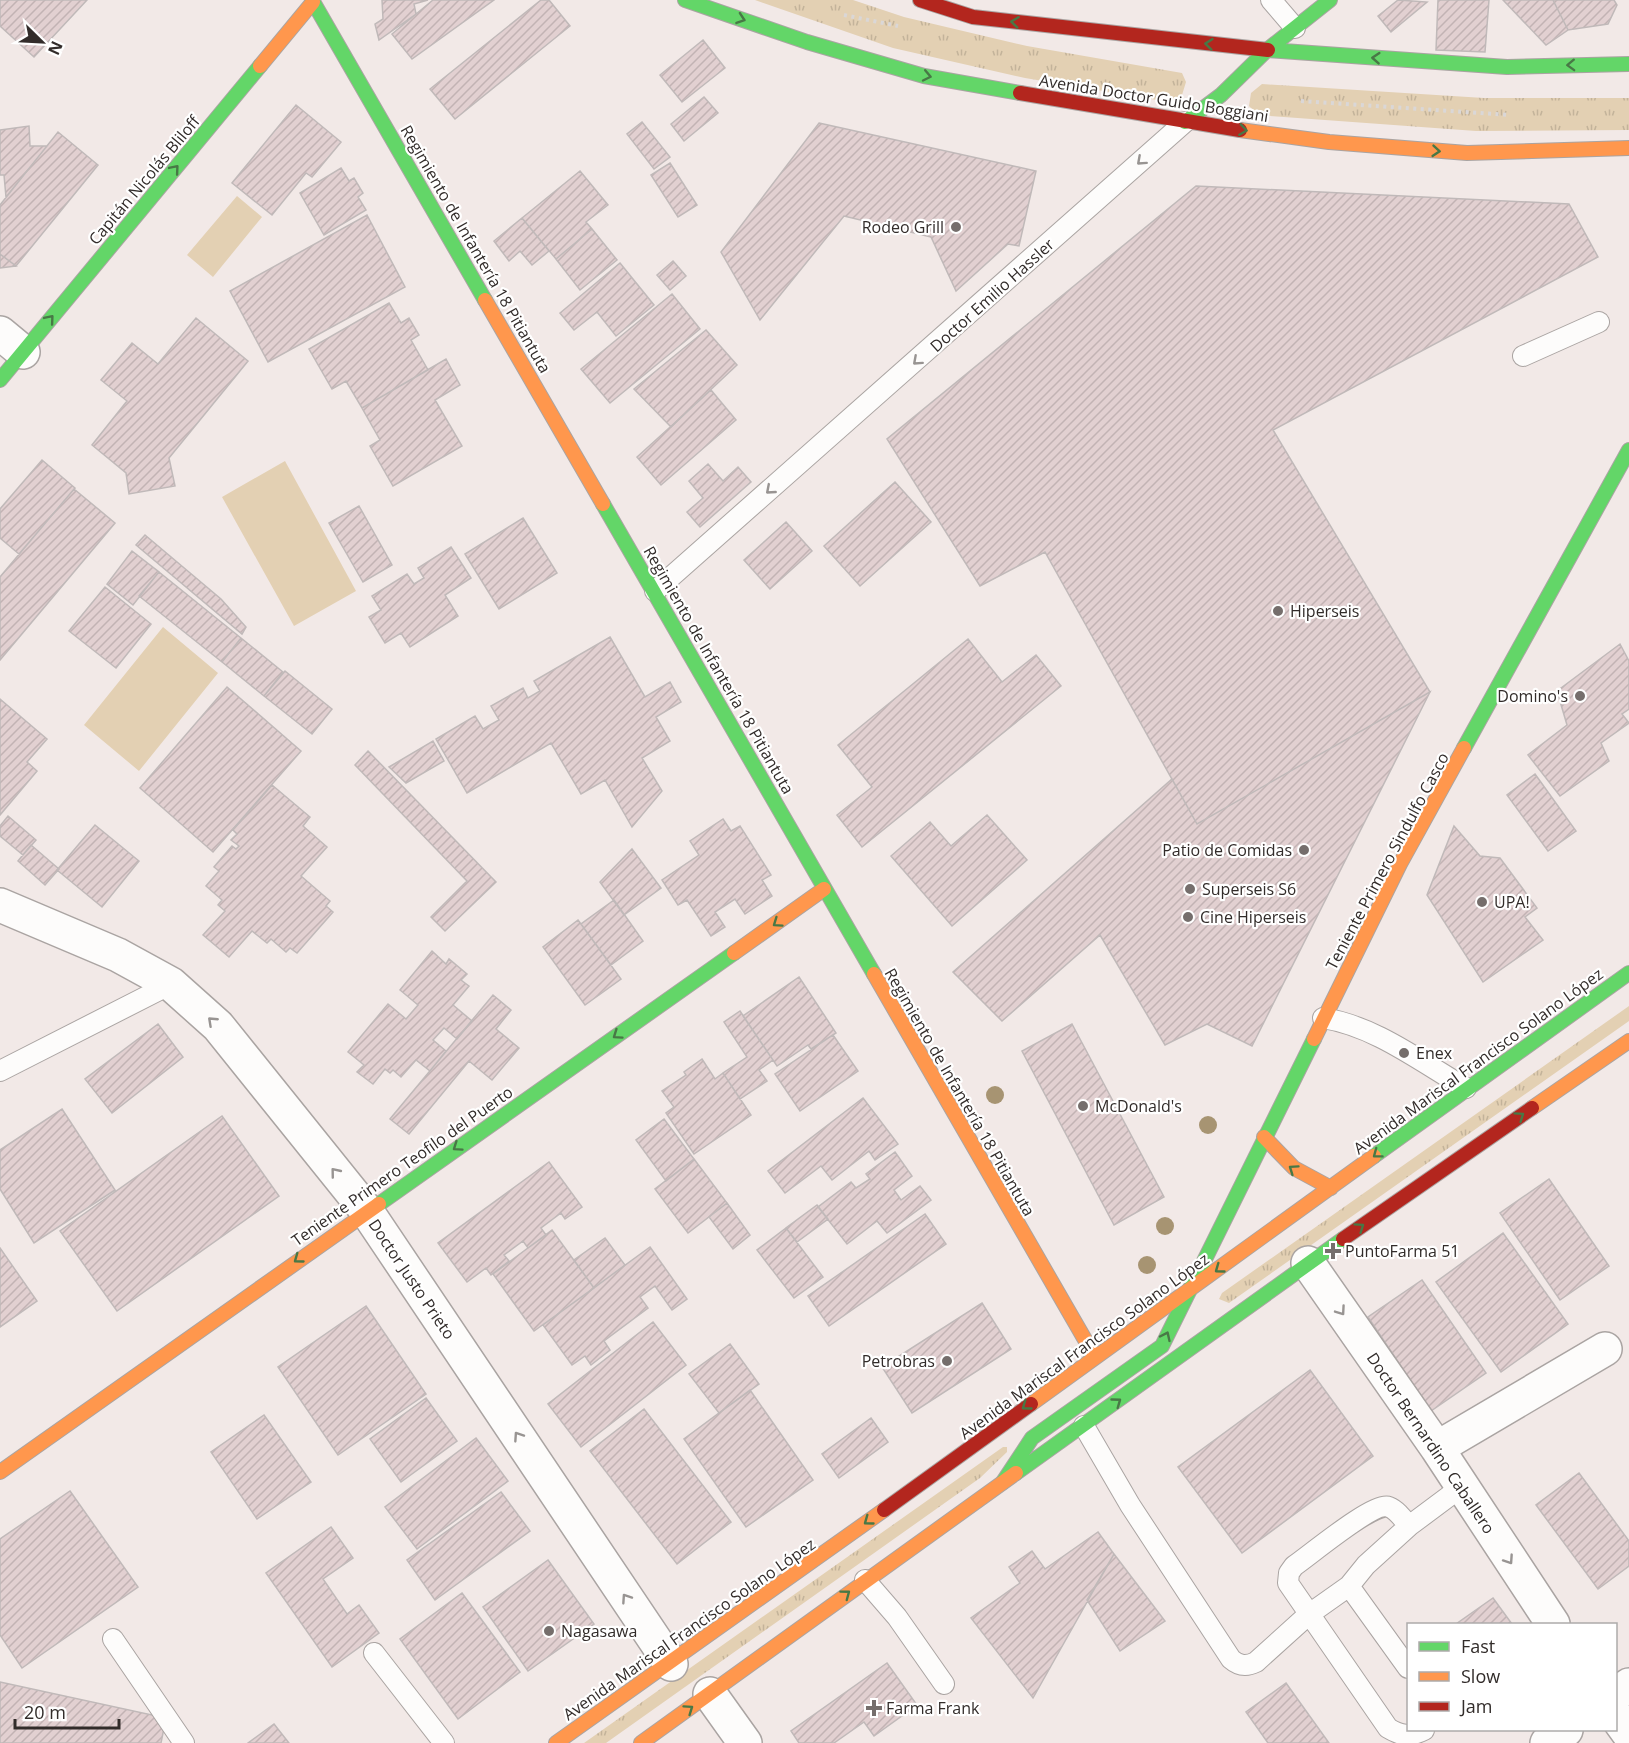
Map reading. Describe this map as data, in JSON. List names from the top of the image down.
{
  "streets": {
    "main road": [
      "Avenida Doctor Guido Boggiani",
      "Capitán Nicolás Bliloff",
      "Regimiento de Infantería 18 Pitiantuta",
      "Doctor Emilio Hassler",
      "Teniente Primero Sindulfo Casco",
      "Avenida Mariscal Francisco Solano López",
      "Teniente Primero Teofilo del Puerto"
    ],
    "street": ["Doctor Justo Prieto", "Doctor Bernardino Caballero"]
  },
  "crossings": [
    ["Avenida Doctor Guido Boggiani", "Doctor Emilio Hassler"],
    ["Capitán Nicolás Bliloff", "Regimiento de Infantería 18 Pitiantuta"],
    ["Regimiento de Infantería 18 Pitiantuta", "Doctor Emilio Hassler"],
    ["Regimiento de Infantería 18 Pitiantuta", "Avenida Mariscal Francisco Solano López"],
    ["Regimiento de Infantería 18 Pitiantuta", "Teniente Primero Teofilo del Puerto"],
    ["Teniente Primero Sindulfo Casco", "Avenida Mariscal Francisco Solano López"],
    ["Avenida Mariscal Francisco Solano López", "Doctor Justo Prieto"],
    ["Teniente Primero Teofilo del Puerto", "Doctor Justo Prieto"]
  ],
  "one_way": [
    "Capitán Nicolás Bliloff",
    "Doctor Emilio Hassler",
    "Teniente Primero Teofilo del Puerto",
    "Doctor Justo Prieto",
    "Doctor Bernardino Caballero"
  ],
  "places": {
    "other": [
      "Rodeo Grill",
      "Hiperseis",
      "Domino's",
      "Patio de Comidas",
      "Superseis S6",
      "UPA!",
      "Cine Hiperseis",
      "Enex",
      "McDonald's",
      "Petrobras",
      "Nagasawa"
    ],
    "health": ["PuntoFarma 51", "Farma Frank"]
  },
  "legend": ["Fast", "Slow", "Jam"],
  "scale_bar": "20 m",
  "north": "bottom right"
}
